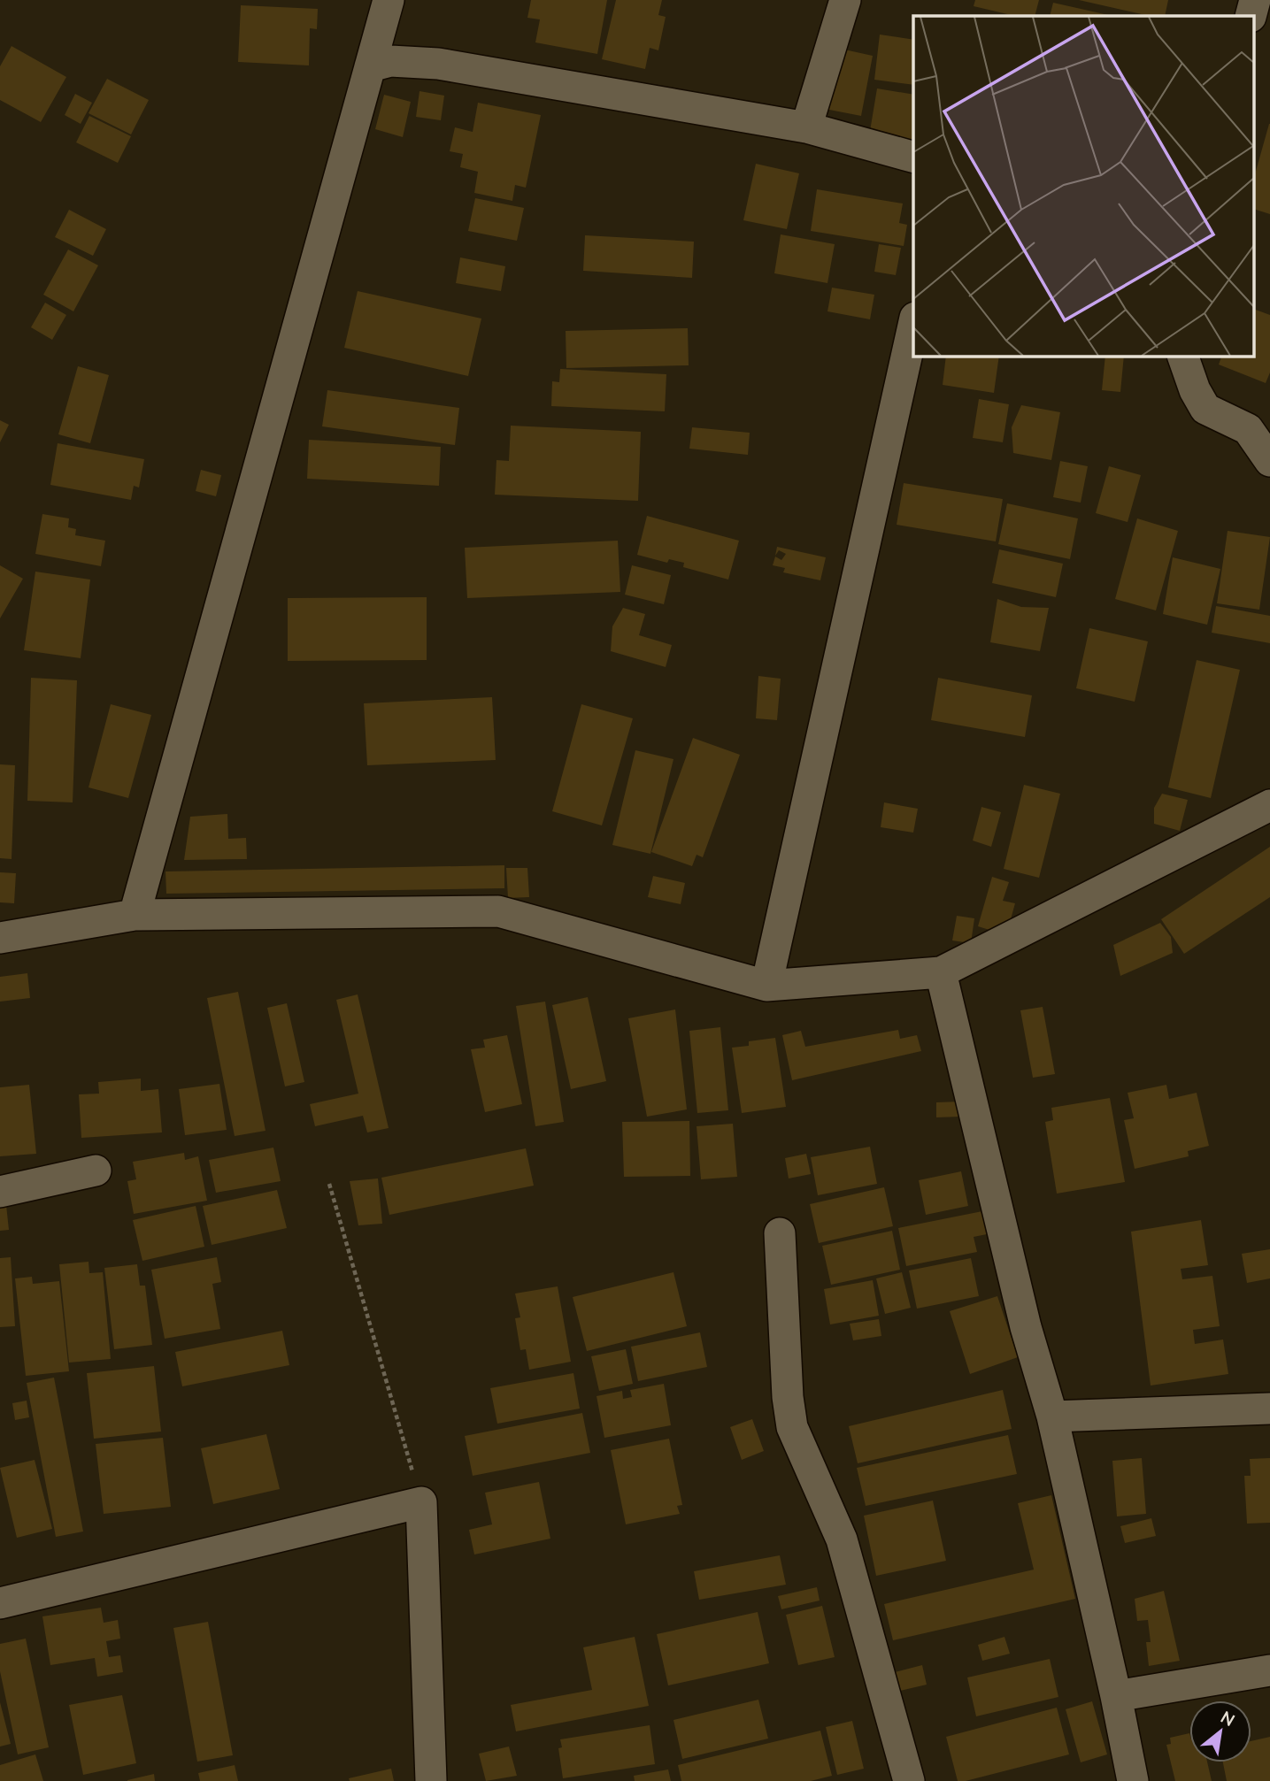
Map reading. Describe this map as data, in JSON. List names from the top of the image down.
{
  "north": "top right"
}
